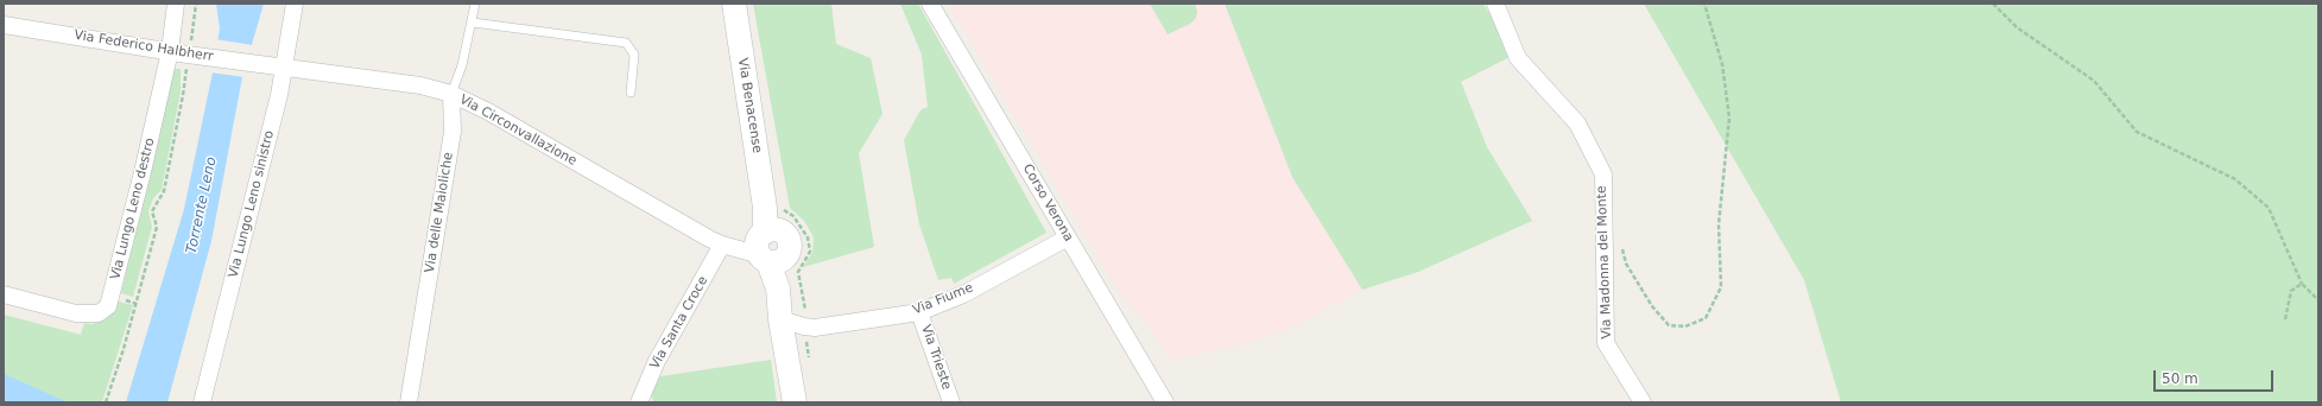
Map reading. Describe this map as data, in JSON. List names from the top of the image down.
{
  "streets": {
    "main road": ["Via Benacense"],
    "street": [
      "Via Federico Halbherr",
      "Via Circonvallazione",
      "Corso Verona",
      "Via Lungo Leno sinistro",
      "Via Lungo Leno destro",
      "Via delle Maioliche",
      "Via Madonna del Monte",
      "Via Fiume",
      "Via Santa Croce",
      "Via Trieste"
    ]
  },
  "crossings": [
    ["Via Federico Halbherr", "Via Circonvallazione"],
    ["Via Federico Halbherr", "Via Lungo Leno sinistro"],
    ["Via Federico Halbherr", "Via Lungo Leno destro"],
    ["Via Benacense", "Via Fiume"],
    ["Via Circonvallazione", "Via Lungo Leno sinistro"],
    ["Via Circonvallazione", "Via delle Maioliche"],
    ["Via Circonvallazione", "Via Santa Croce"],
    ["Corso Verona", "Via Fiume"],
    ["Via Fiume", "Via Trieste"]
  ],
  "water": ["Torrente Leno"],
  "scale_bar": "50 m"
}
